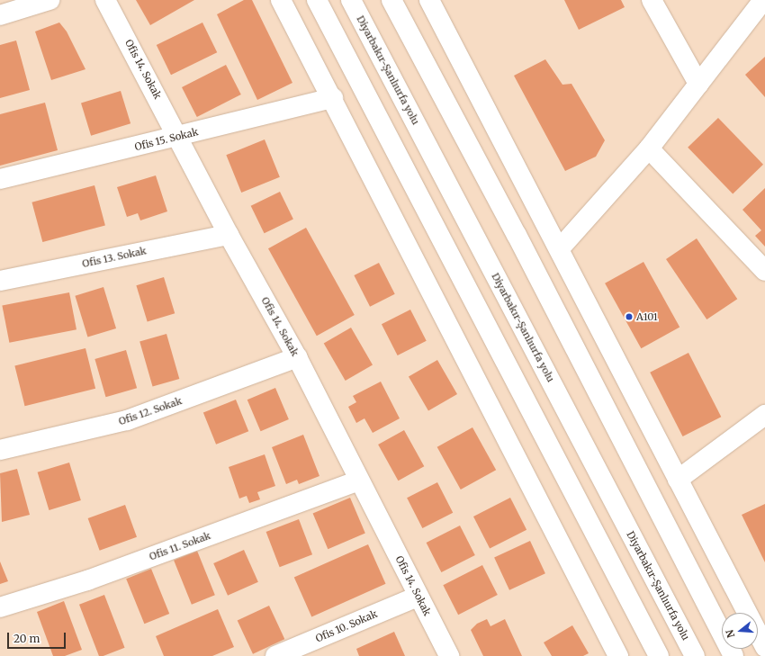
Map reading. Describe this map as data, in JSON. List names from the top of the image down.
{
  "streets": {
    "main road": [
      "Ofis 14. Sokak",
      "Diyarbakır-Şanlıurfa yolu",
      "Ofis 15. Sokak",
      "Ofis 13. Sokak",
      "Ofis 12. Sokak",
      "Ofis 11. Sokak",
      "Ofis 10. Sokak"
    ]
  },
  "crossings": [
    ["Ofis 14. Sokak", "Ofis 15. Sokak"],
    ["Ofis 14. Sokak", "Ofis 13. Sokak"],
    ["Ofis 14. Sokak", "Ofis 12. Sokak"],
    ["Ofis 14. Sokak", "Ofis 11. Sokak"],
    ["Ofis 14. Sokak", "Ofis 10. Sokak"]
  ],
  "places": ["A101"],
  "scale_bar": "20 m",
  "north": "left"
}
